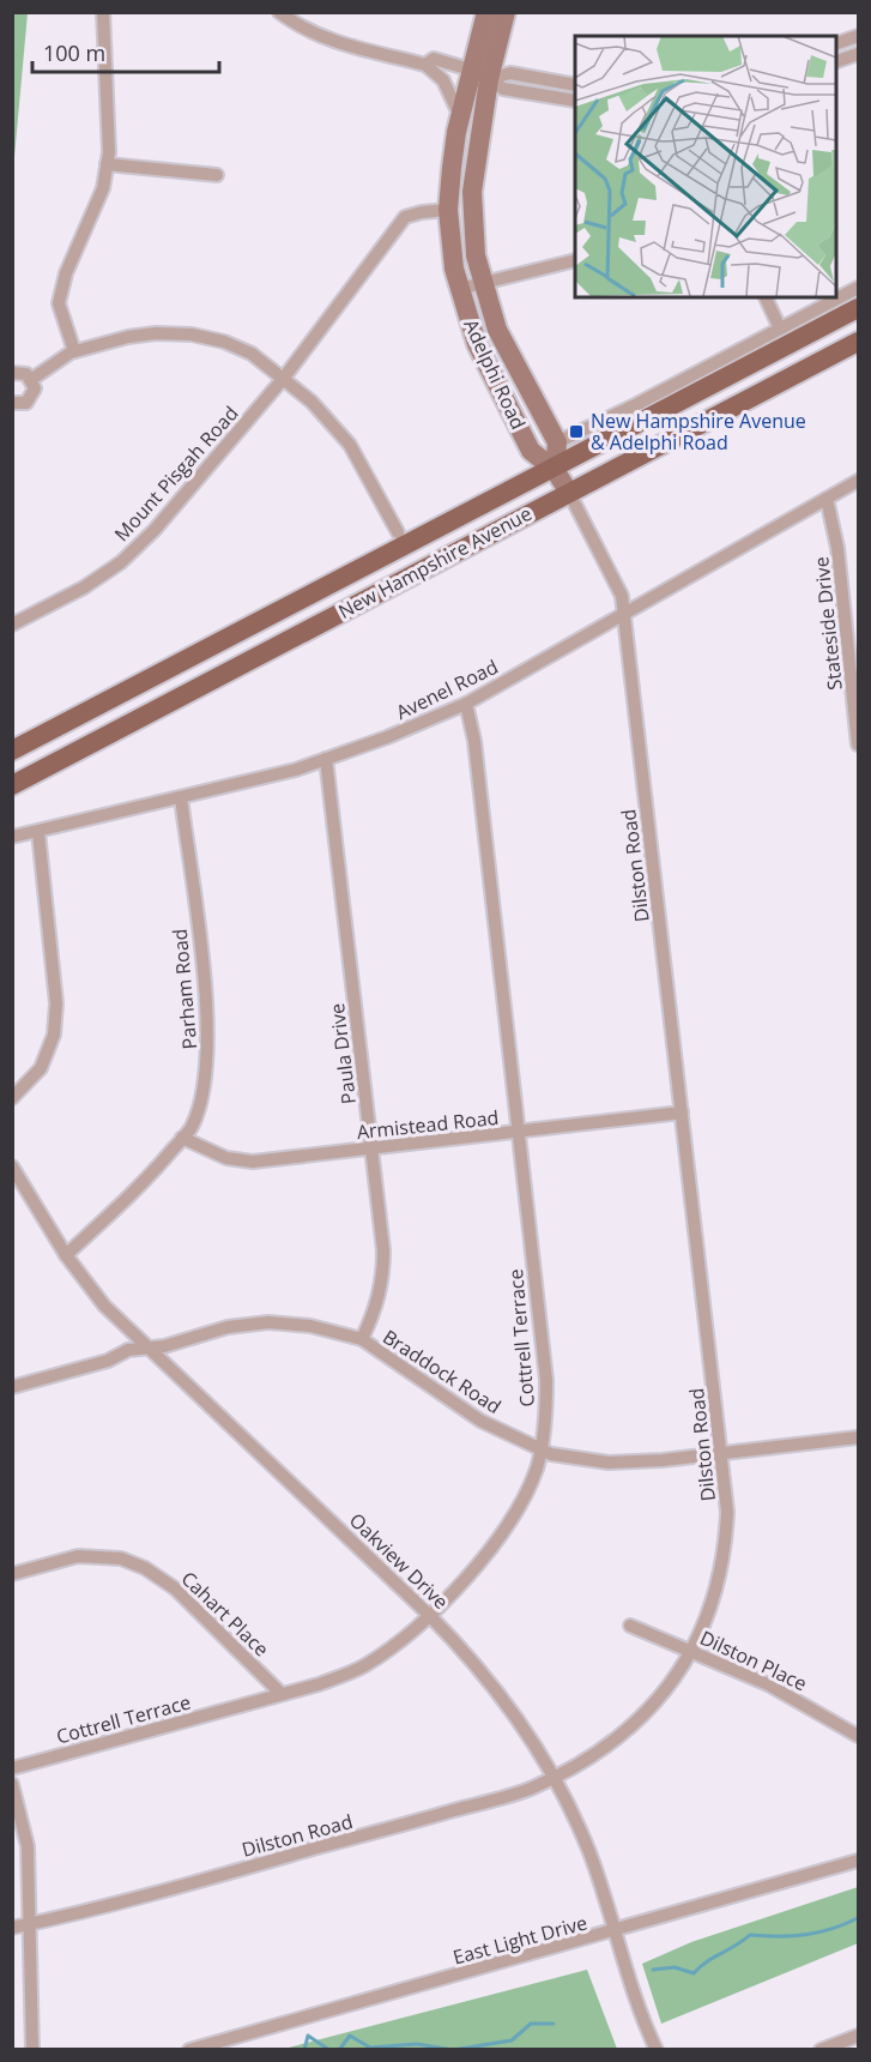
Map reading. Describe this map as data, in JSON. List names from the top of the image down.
{
  "streets": {
    "main road": ["Adelphi Road", "New Hampshire Avenue"],
    "street": [
      "Mount Pisgah Road",
      "Stateside Drive",
      "Avenel Road",
      "Dilston Road",
      "Parham Road",
      "Paula Drive",
      "Armistead Road",
      "Cottrell Terrace",
      "Braddock Road",
      "Oakview Drive",
      "Cahart Place",
      "Dilston Place",
      "East Light Drive"
    ]
  },
  "crossings": [
    ["Adelphi Road", "Mount Pisgah Road"],
    ["Adelphi Road", "New Hampshire Avenue"],
    ["Adelphi Road", "Dilston Road"],
    ["New Hampshire Avenue", "Dilston Road"],
    ["Stateside Drive", "Avenel Road"],
    ["Avenel Road", "Dilston Road"],
    ["Avenel Road", "Parham Road"],
    ["Avenel Road", "Paula Drive"],
    ["Avenel Road", "Cottrell Terrace"],
    ["Dilston Road", "Armistead Road"],
    ["Dilston Road", "Braddock Road"],
    ["Dilston Road", "Oakview Drive"],
    ["Dilston Road", "Dilston Place"],
    ["Parham Road", "Armistead Road"],
    ["Parham Road", "Oakview Drive"],
    ["Paula Drive", "Armistead Road"],
    ["Paula Drive", "Braddock Road"],
    ["Armistead Road", "Cottrell Terrace"],
    ["Cottrell Terrace", "Braddock Road"],
    ["Cottrell Terrace", "Oakview Drive"],
    ["Cottrell Terrace", "Cahart Place"],
    ["Braddock Road", "Oakview Drive"],
    ["Oakview Drive", "East Light Drive"]
  ],
  "places": {
    "transit": ["New Hampshire Avenue & Adelphi Road"]
  },
  "scale_bar": "100 m"
}
